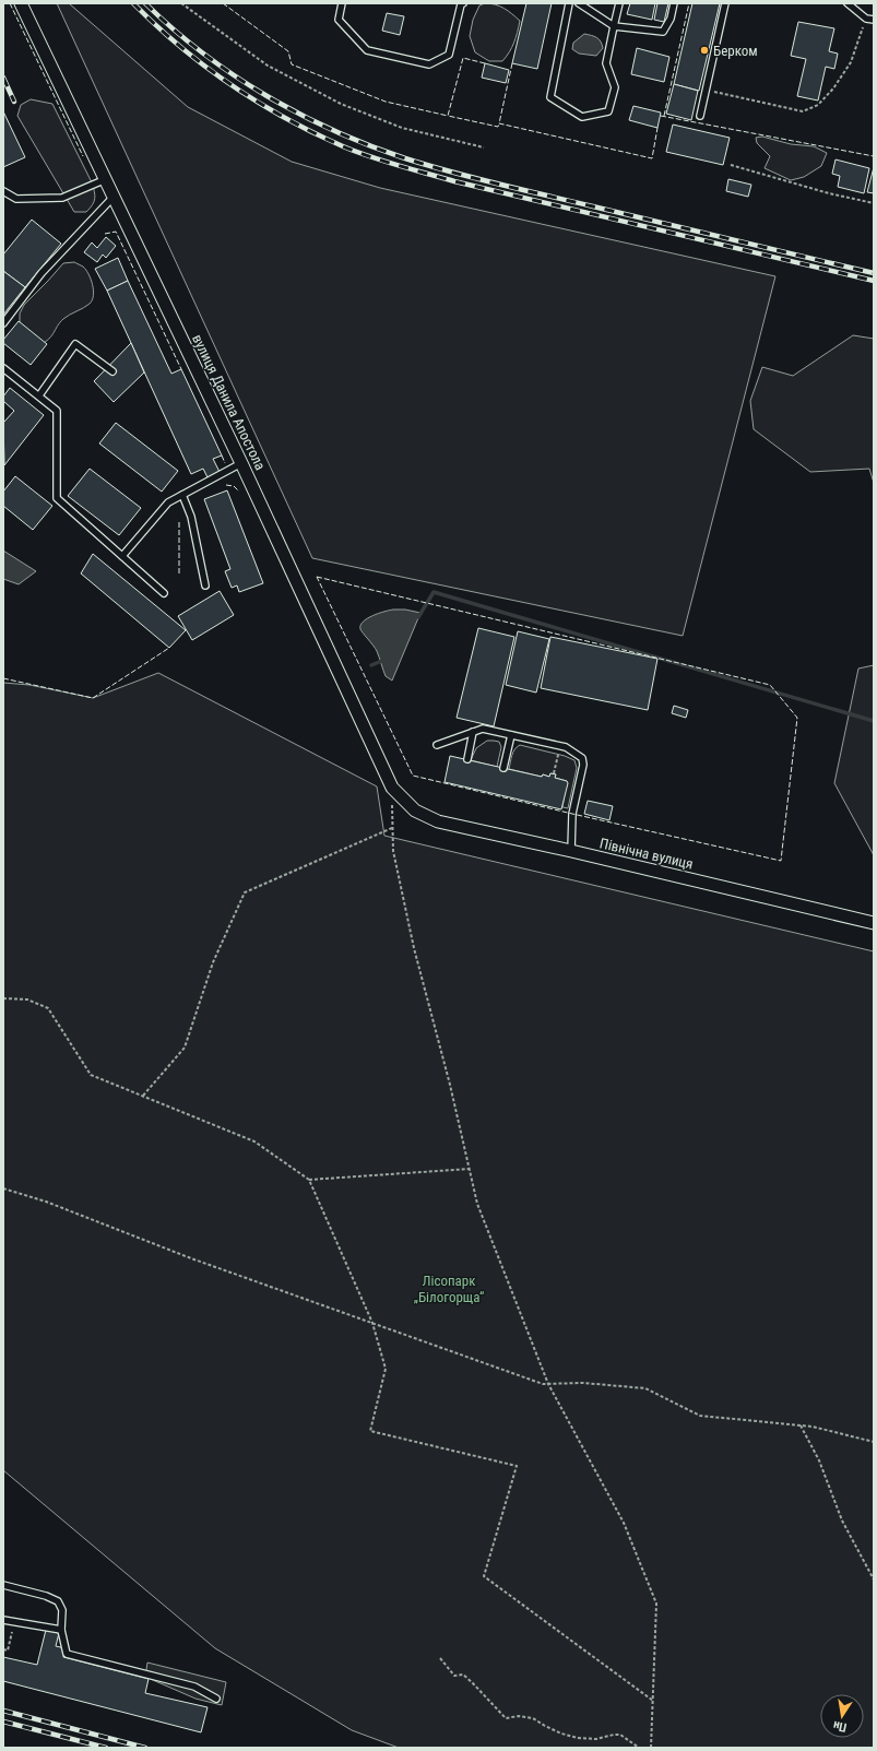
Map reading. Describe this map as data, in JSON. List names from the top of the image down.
{
  "streets": {
    "street": ["вулиця Данила Апостола", "Північна вулиця"]
  },
  "crossings": [
    ["вулиця Данила Апостола", "Північна вулиця"]
  ],
  "parks": ["Лісопарк „Білогорща“"],
  "places": ["Берком"],
  "north": "bottom"
}
